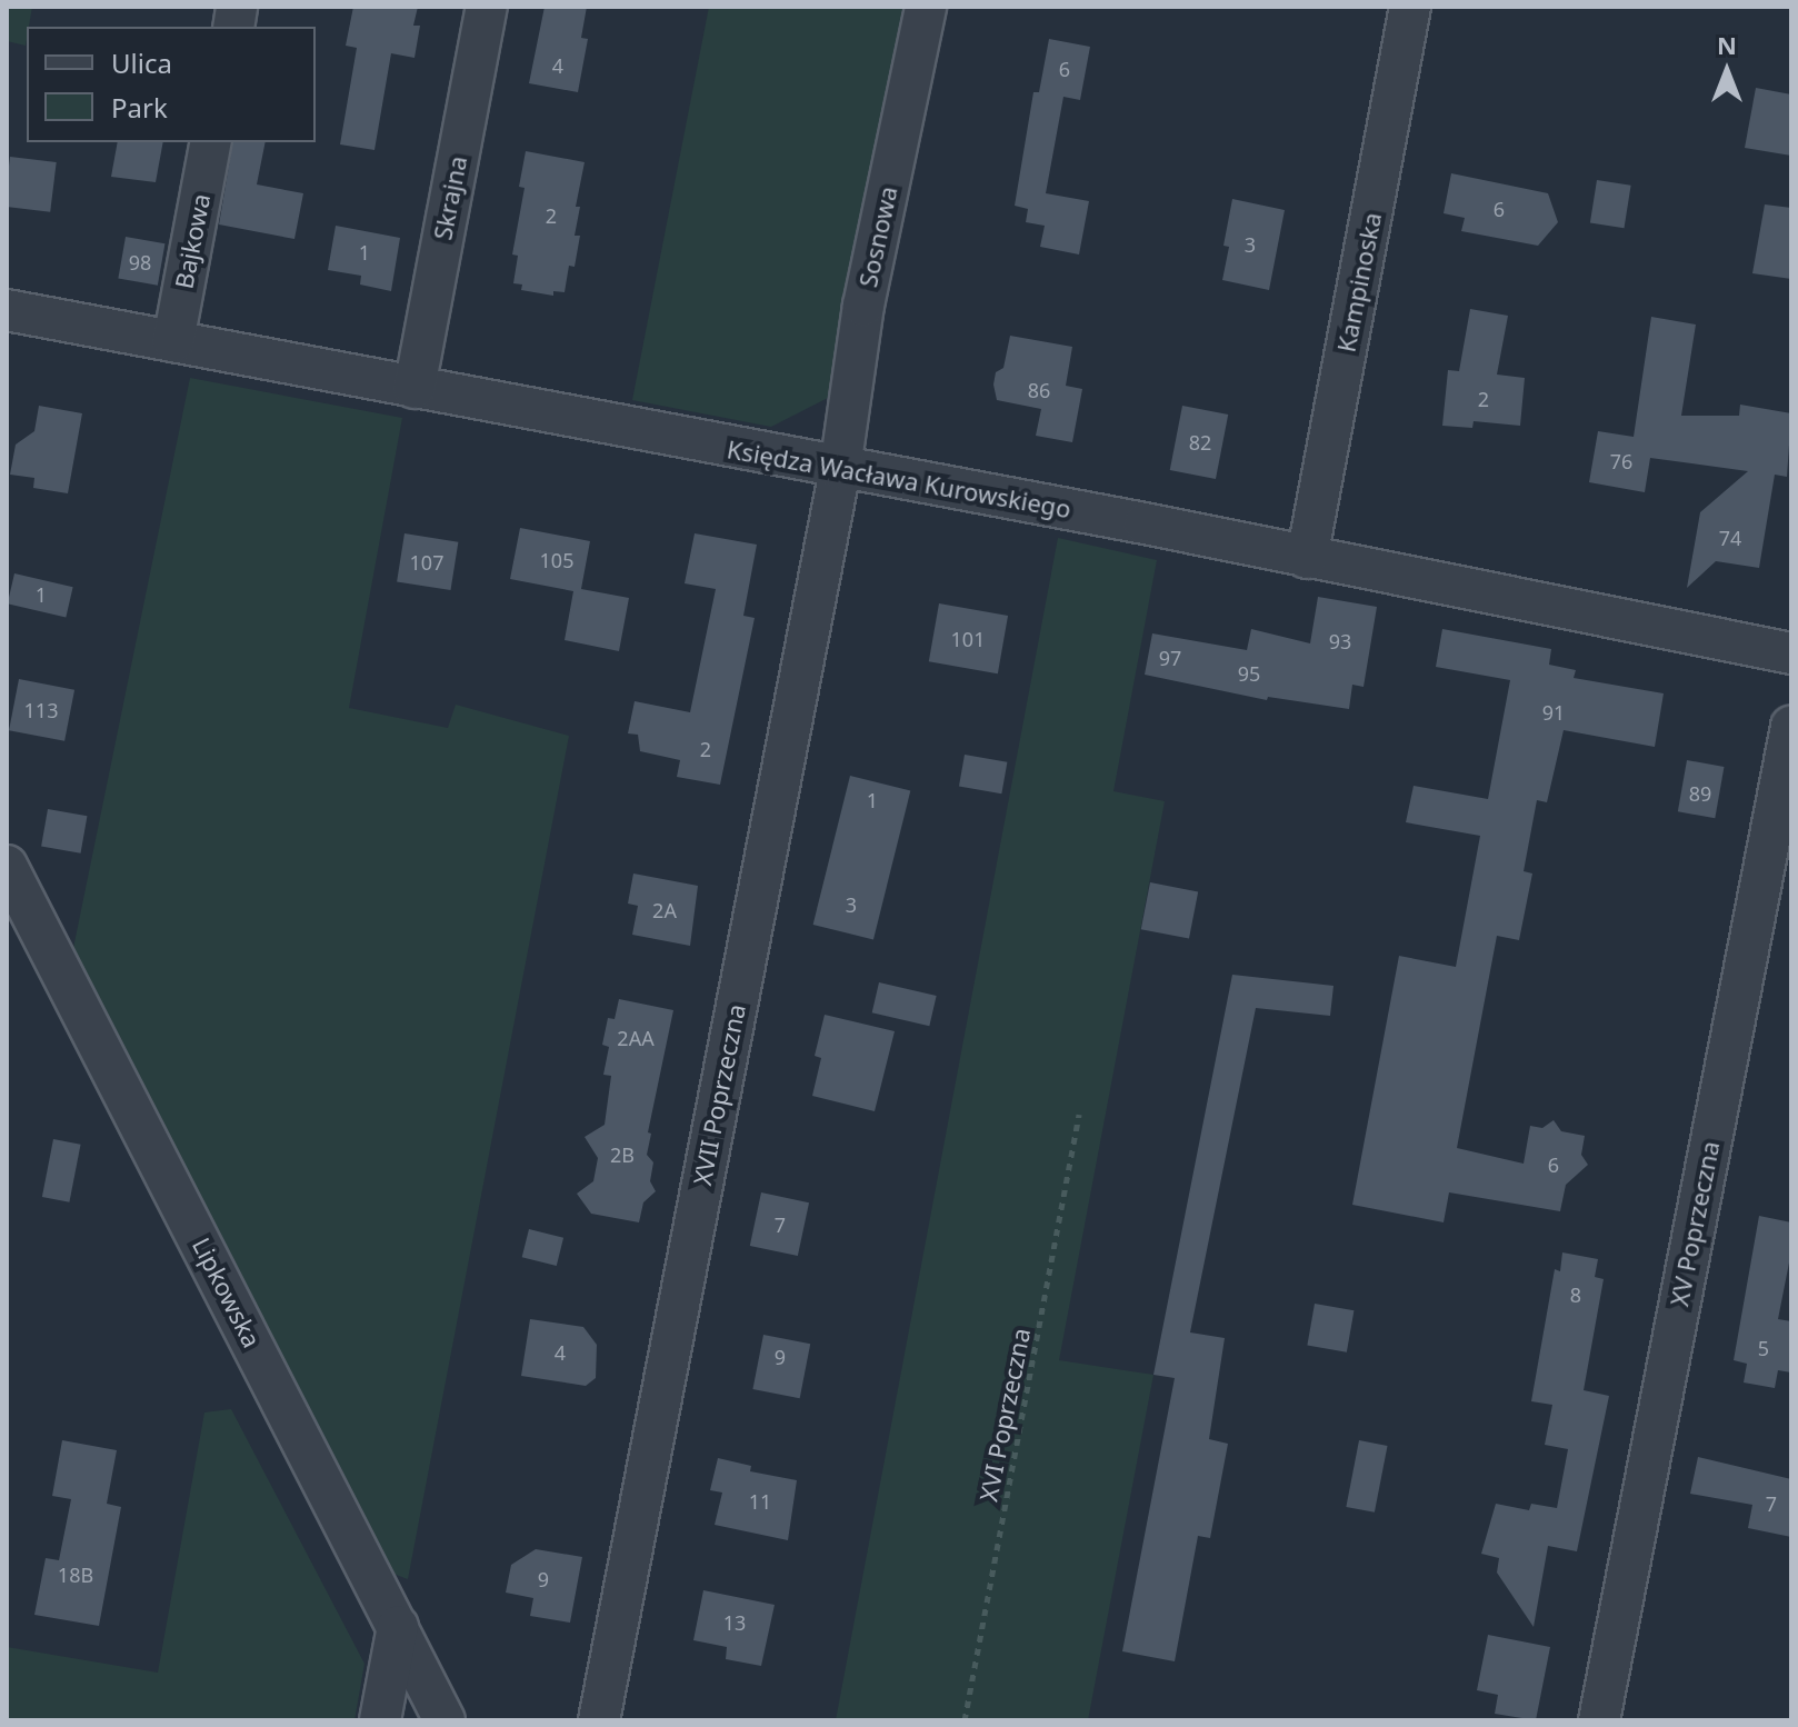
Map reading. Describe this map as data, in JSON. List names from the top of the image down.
{
  "streets": {
    "street": [
      "Skrajna",
      "Sosnowa",
      "Bajkowa",
      "Kampinoska",
      "Księdza Wacława Kurowskiego",
      "XVII Poprzeczna",
      "XV Poprzeczna",
      "Lipkowska"
    ],
    "path": ["XVI Poprzeczna"]
  },
  "crossings": [
    ["Skrajna", "Księdza Wacława Kurowskiego"],
    ["Sosnowa", "Księdza Wacława Kurowskiego"],
    ["Sosnowa", "XVII Poprzeczna"],
    ["Bajkowa", "Księdza Wacława Kurowskiego"],
    ["Kampinoska", "Księdza Wacława Kurowskiego"],
    ["Księdza Wacława Kurowskiego", "XVII Poprzeczna"]
  ],
  "house_numbers": [
    "4",
    "6",
    "6",
    "2",
    "3",
    "1",
    "98",
    "86",
    "2",
    "82",
    "76",
    "74",
    "105",
    "107",
    "1",
    "101",
    "93",
    "97",
    "95",
    "113",
    "91",
    "2",
    "89",
    "1",
    "3",
    "2A",
    "2AA",
    "2B",
    "6",
    "7",
    "8",
    "5",
    "4",
    "9",
    "11",
    "7",
    "18B",
    "9",
    "13"
  ],
  "legend": ["Ulica", "Park"],
  "north": "top"
}
